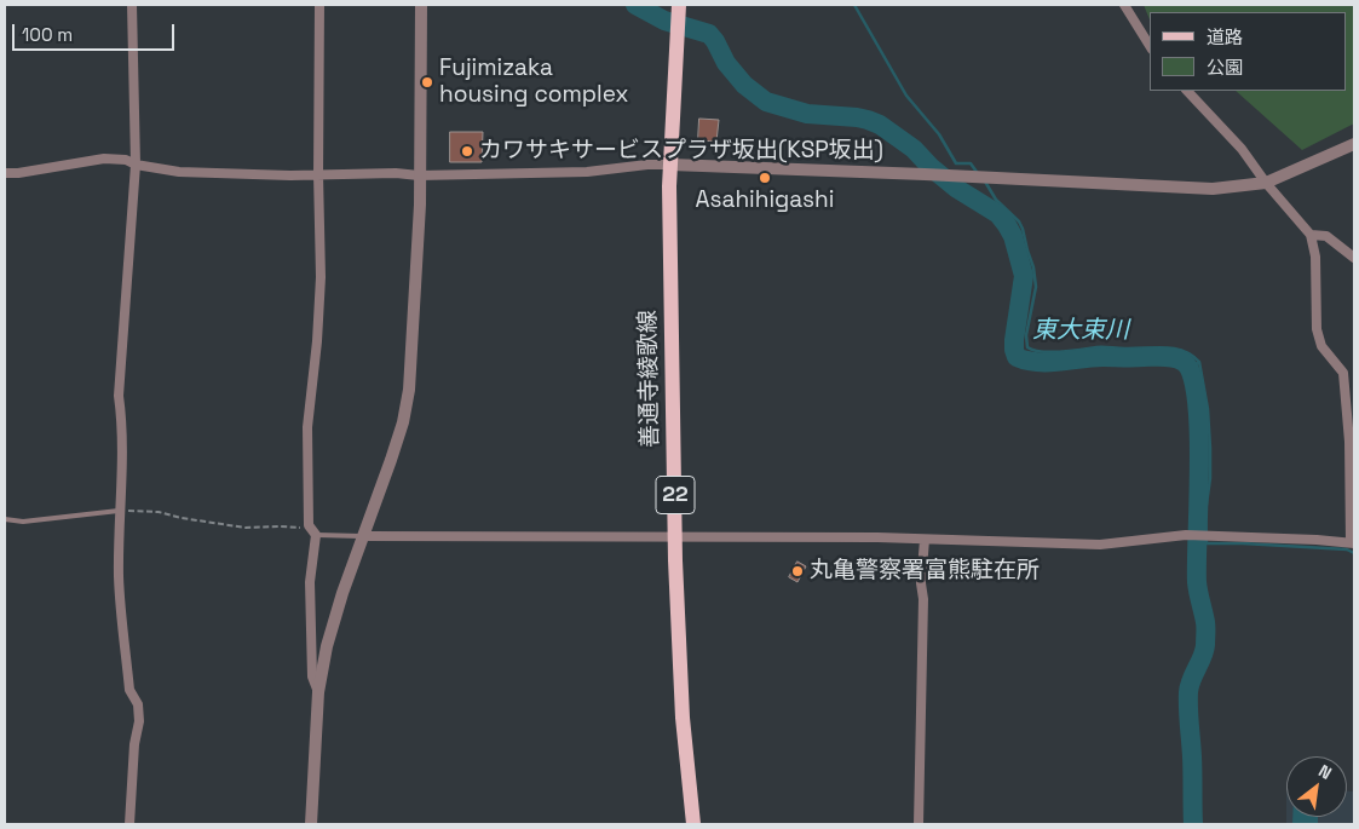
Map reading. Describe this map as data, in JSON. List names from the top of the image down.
{
  "streets": {
    "main road": ["善通寺綾歌線", "22"]
  },
  "water": ["東大束川"],
  "places": [
    "Fujimizaka housing complex",
    "カワサキサービスプラザ坂出(KSP坂出)",
    "Asahihigashi",
    "丸亀警察署富熊駐在所"
  ],
  "legend": ["道路", "公園"],
  "scale_bar": "100 m",
  "north": "top right"
}
